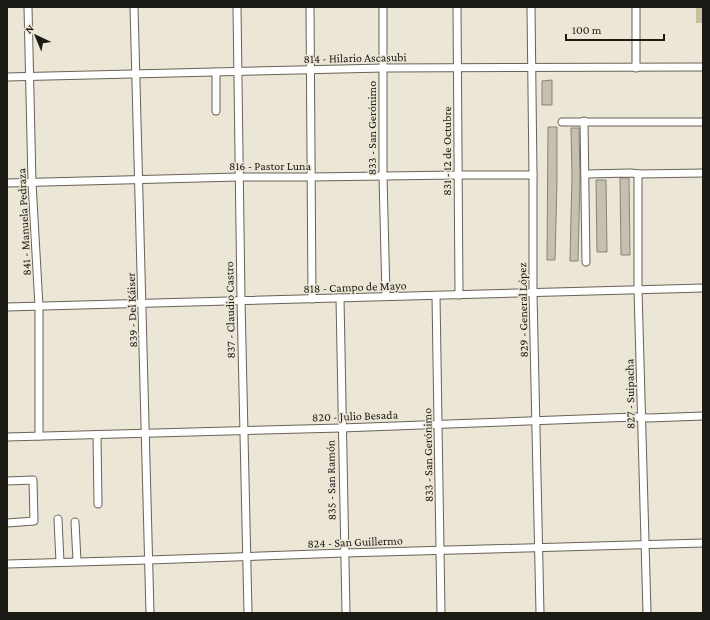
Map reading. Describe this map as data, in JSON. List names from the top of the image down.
{
  "streets": {
    "street": [
      "814 - Hilario Ascasubi",
      "833 - San Gerónimo",
      "831 - 12 de Octubre",
      "816 - Pastor Luna",
      "841 - Manuela Pedraza",
      "818 - Campo de Mayo",
      "839 - Del Káiser",
      "837 - Claudio Castro",
      "829 - General López",
      "827 - Suipacha",
      "820 - Julio Besada",
      "835 - San Ramón",
      "824 - San Guillermo"
    ]
  },
  "crossings": [
    ["814 - Hilario Ascasubi", "833 - San Gerónimo"],
    ["814 - Hilario Ascasubi", "831 - 12 de Octubre"],
    ["814 - Hilario Ascasubi", "841 - Manuela Pedraza"],
    ["814 - Hilario Ascasubi", "839 - Del Káiser"],
    ["814 - Hilario Ascasubi", "837 - Claudio Castro"],
    ["814 - Hilario Ascasubi", "829 - General López"],
    ["833 - San Gerónimo", "816 - Pastor Luna"],
    ["833 - San Gerónimo", "818 - Campo de Mayo"],
    ["833 - San Gerónimo", "820 - Julio Besada"],
    ["833 - San Gerónimo", "824 - San Guillermo"],
    ["831 - 12 de Octubre", "816 - Pastor Luna"],
    ["831 - 12 de Octubre", "818 - Campo de Mayo"],
    ["816 - Pastor Luna", "841 - Manuela Pedraza"],
    ["816 - Pastor Luna", "839 - Del Káiser"],
    ["816 - Pastor Luna", "837 - Claudio Castro"],
    ["816 - Pastor Luna", "829 - General López"],
    ["841 - Manuela Pedraza", "818 - Campo de Mayo"],
    ["841 - Manuela Pedraza", "820 - Julio Besada"],
    ["818 - Campo de Mayo", "839 - Del Káiser"],
    ["818 - Campo de Mayo", "837 - Claudio Castro"],
    ["818 - Campo de Mayo", "829 - General López"],
    ["818 - Campo de Mayo", "827 - Suipacha"],
    ["818 - Campo de Mayo", "835 - San Ramón"],
    ["839 - Del Káiser", "820 - Julio Besada"],
    ["839 - Del Káiser", "824 - San Guillermo"],
    ["837 - Claudio Castro", "820 - Julio Besada"],
    ["837 - Claudio Castro", "824 - San Guillermo"],
    ["829 - General López", "820 - Julio Besada"],
    ["829 - General López", "824 - San Guillermo"],
    ["827 - Suipacha", "820 - Julio Besada"],
    ["827 - Suipacha", "824 - San Guillermo"],
    ["820 - Julio Besada", "835 - San Ramón"],
    ["835 - San Ramón", "824 - San Guillermo"]
  ],
  "scale_bar": "100 m",
  "north": "top left"
}
